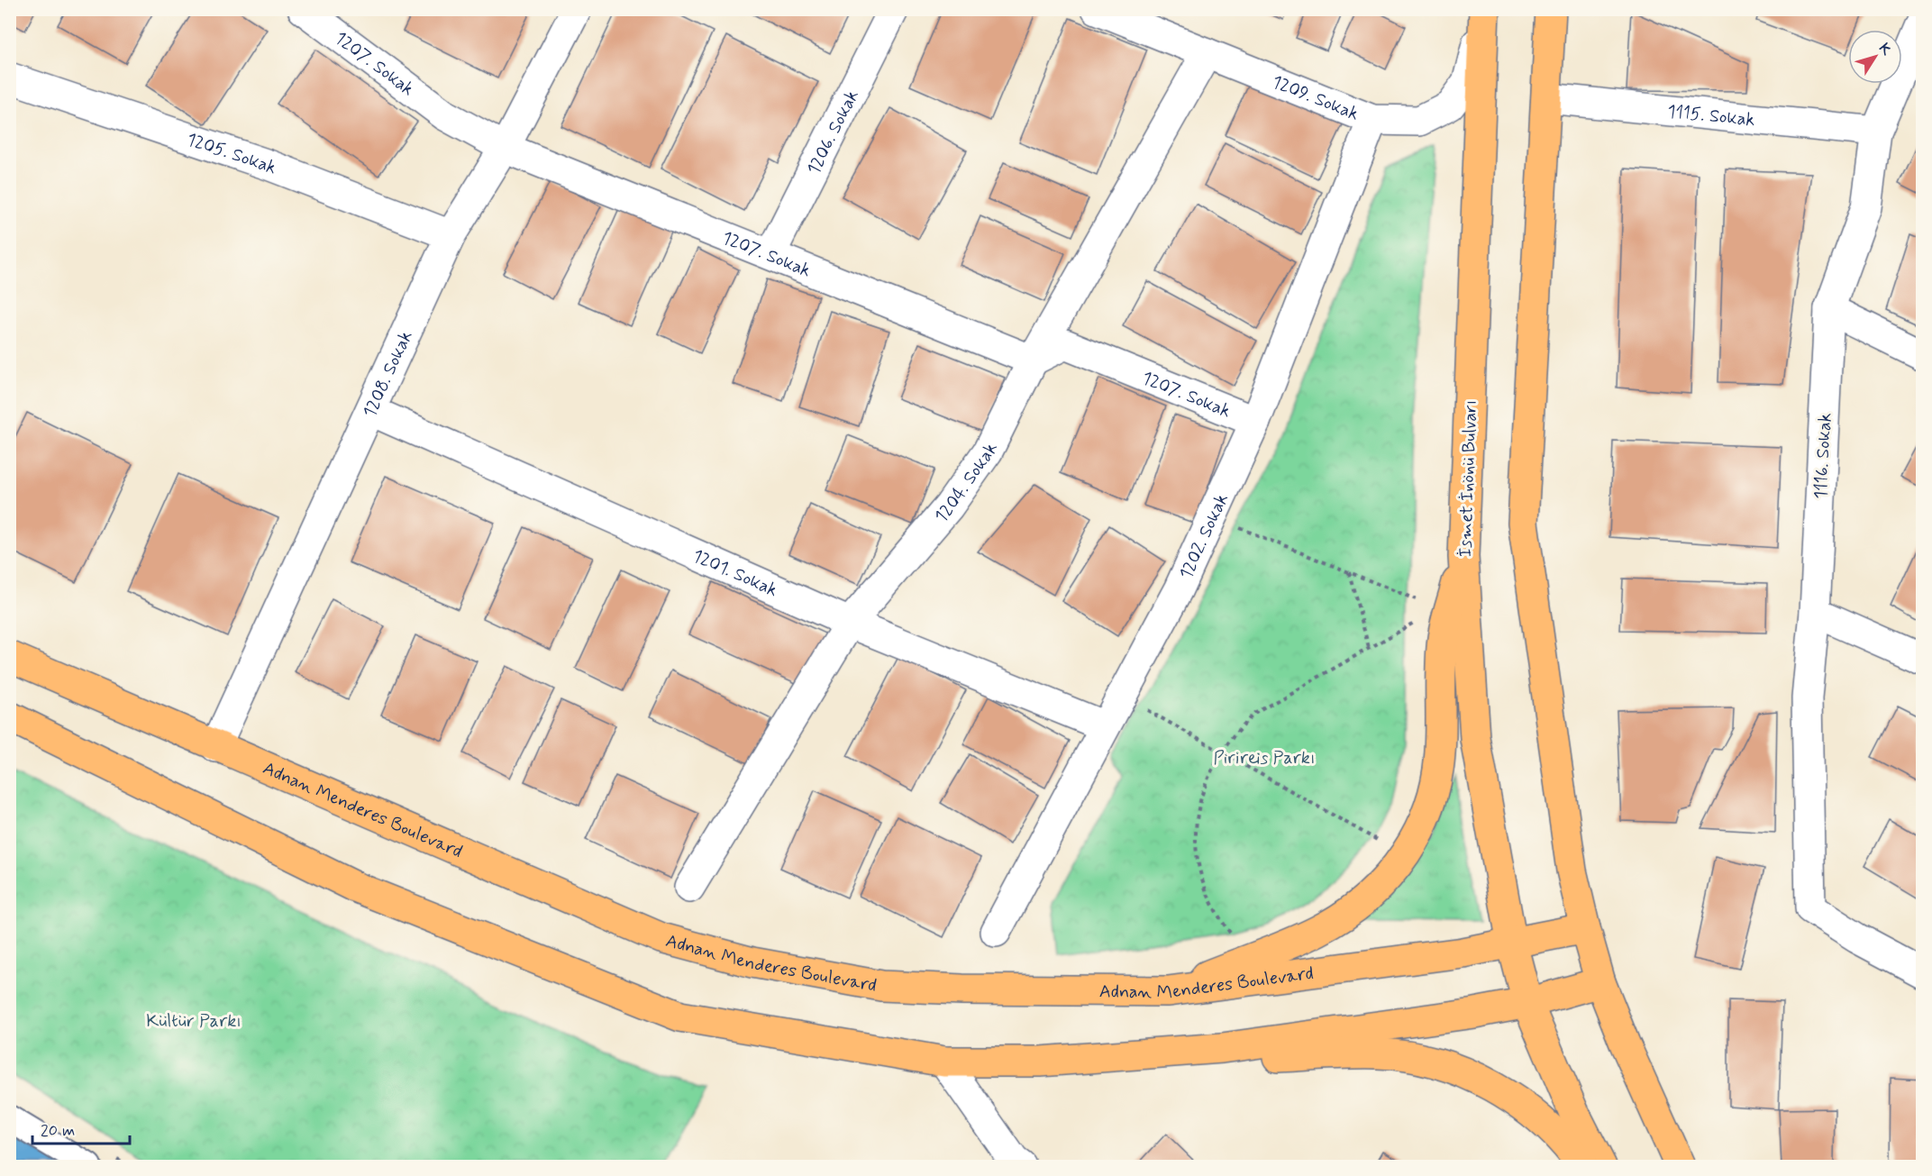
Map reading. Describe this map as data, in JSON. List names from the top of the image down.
{
  "streets": {
    "main road": ["İsmet İnönü Bulvarı", "Adnan Menderes Boulevard"],
    "street": [
      "1207. Sokak",
      "1209. Sokak",
      "1115. Sokak",
      "1206. Sokak",
      "1205. Sokak",
      "1208. Sokak",
      "1116. Sokak",
      "1204. Sokak",
      "1202. Sokak",
      "1201. Sokak"
    ]
  },
  "crossings": [
    ["1207. Sokak", "1206. Sokak"],
    ["1207. Sokak", "1208. Sokak"],
    ["1207. Sokak", "1204. Sokak"],
    ["1207. Sokak", "1202. Sokak"],
    ["1209. Sokak", "İsmet İnönü Bulvarı"],
    ["1209. Sokak", "1204. Sokak"],
    ["1209. Sokak", "1202. Sokak"],
    ["1115. Sokak", "1116. Sokak"],
    ["1205. Sokak", "1208. Sokak"],
    ["1208. Sokak", "1201. Sokak"],
    ["1208. Sokak", "Adnan Menderes Boulevard"],
    ["İsmet İnönü Bulvarı", "Adnan Menderes Boulevard"],
    ["1204. Sokak", "1201. Sokak"],
    ["1202. Sokak", "1201. Sokak"]
  ],
  "parks": ["Pirireis Parkı", "Kültür Parkı"],
  "scale_bar": "20 m",
  "north": "top right"
}
